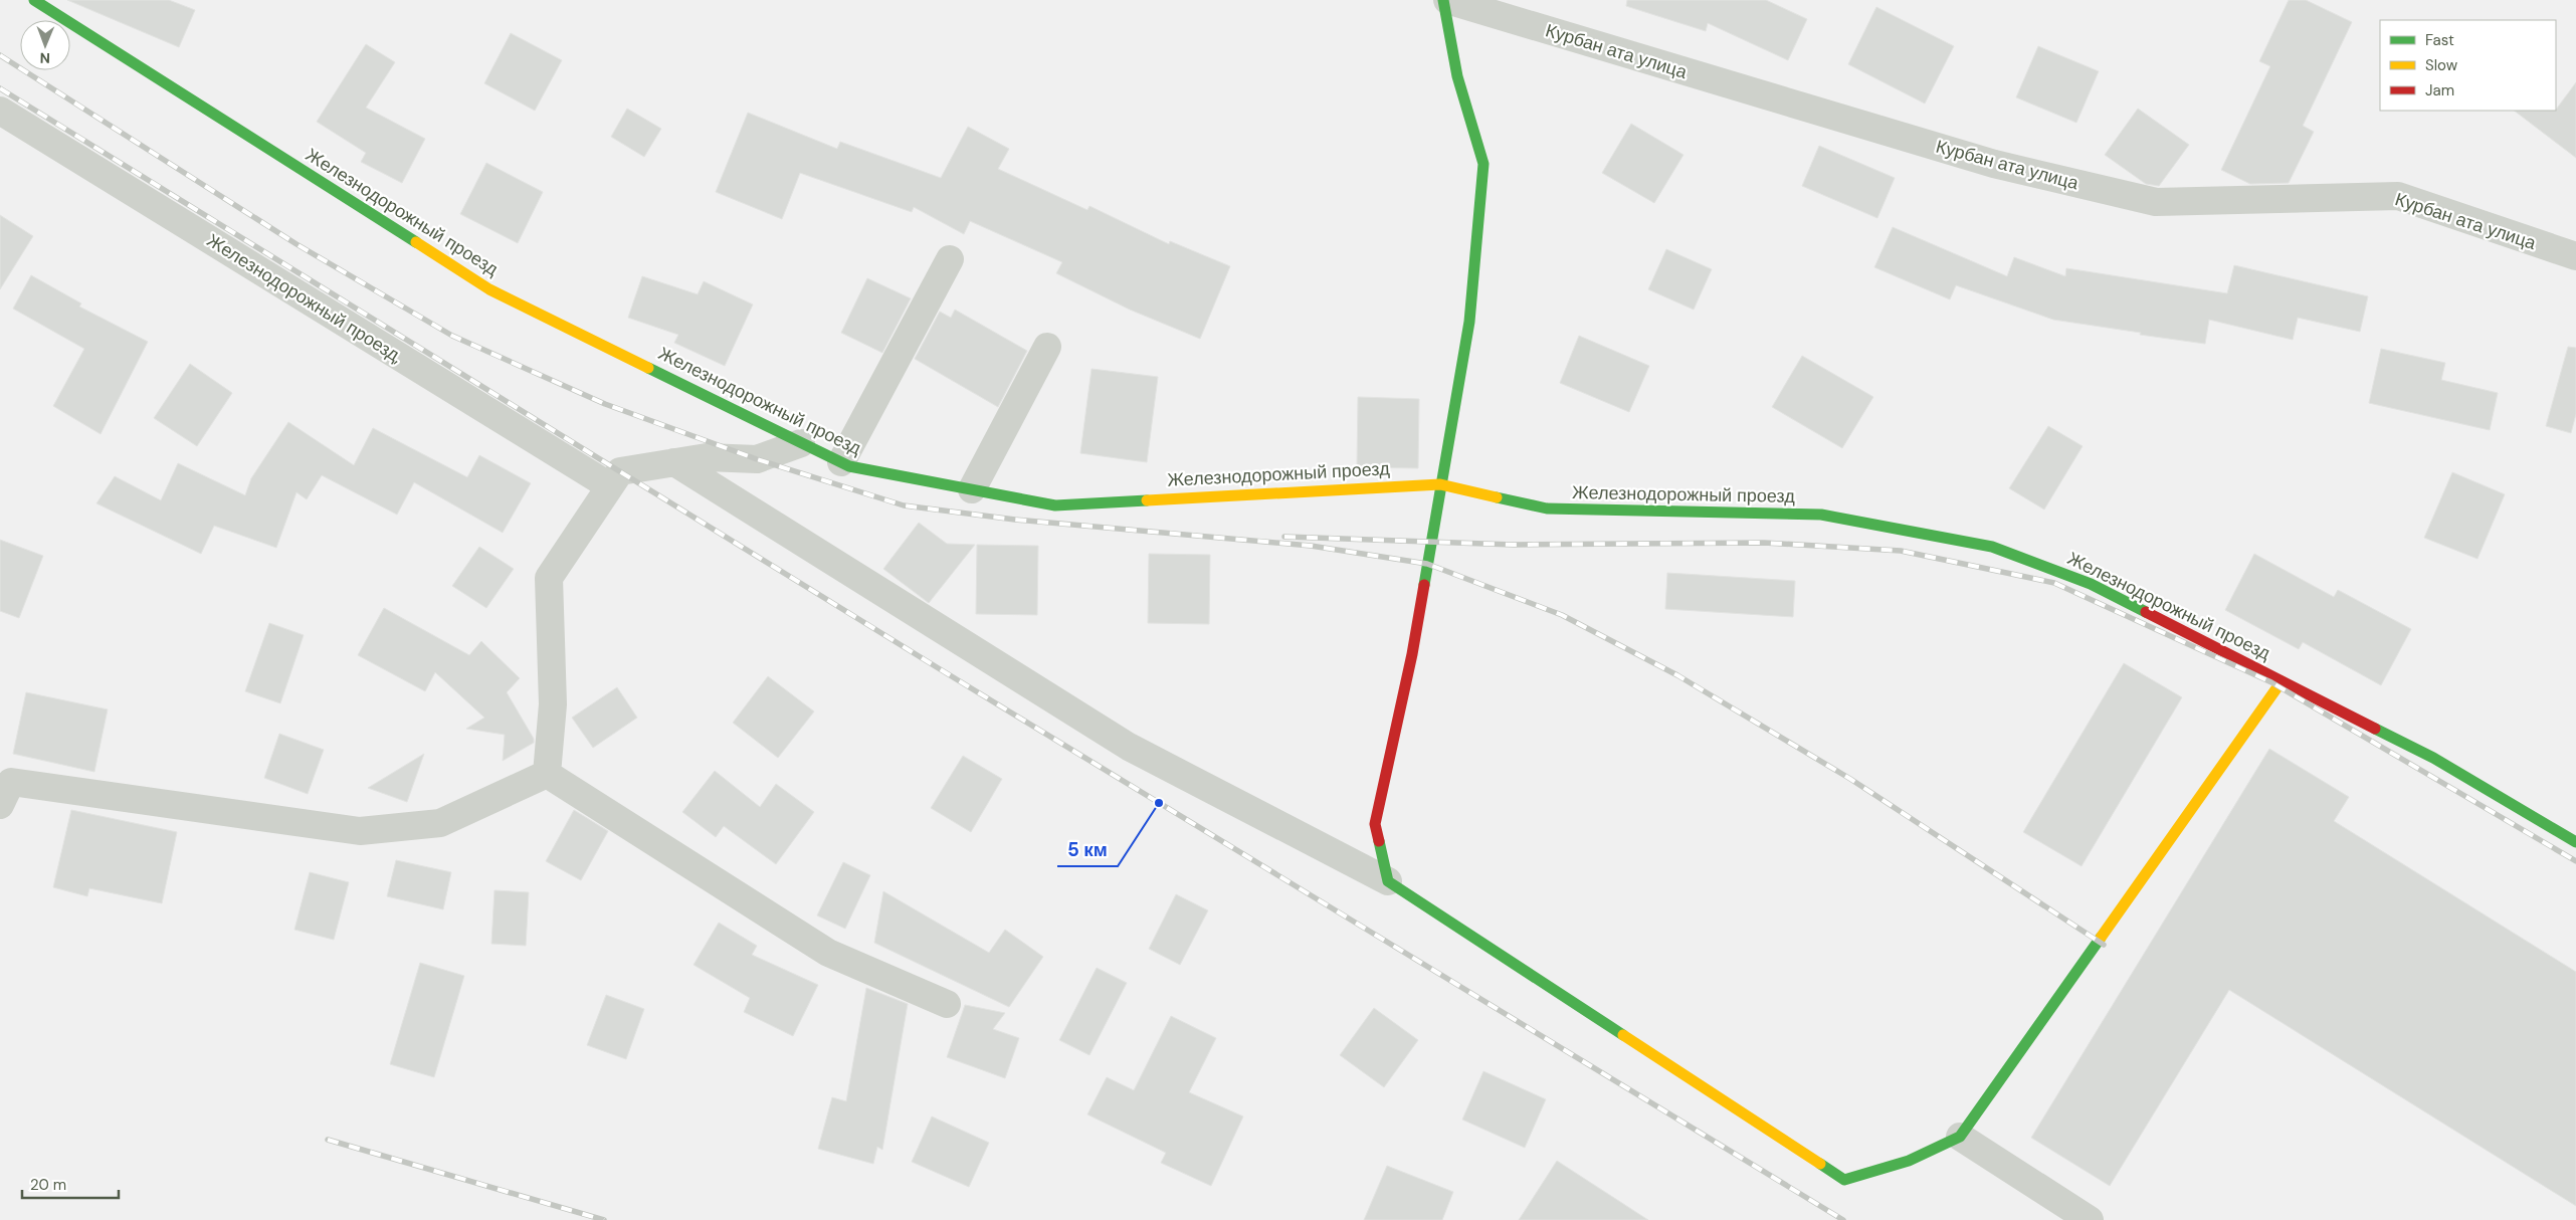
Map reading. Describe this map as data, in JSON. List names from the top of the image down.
{
  "streets": {
    "street": ["Курбан ата улица", "Железнодорожный проезд", "Железнодорожный проезд,"]
  },
  "places": ["5 км"],
  "legend": ["Fast", "Slow", "Jam"],
  "scale_bar": "20 m",
  "north": "bottom"
}
